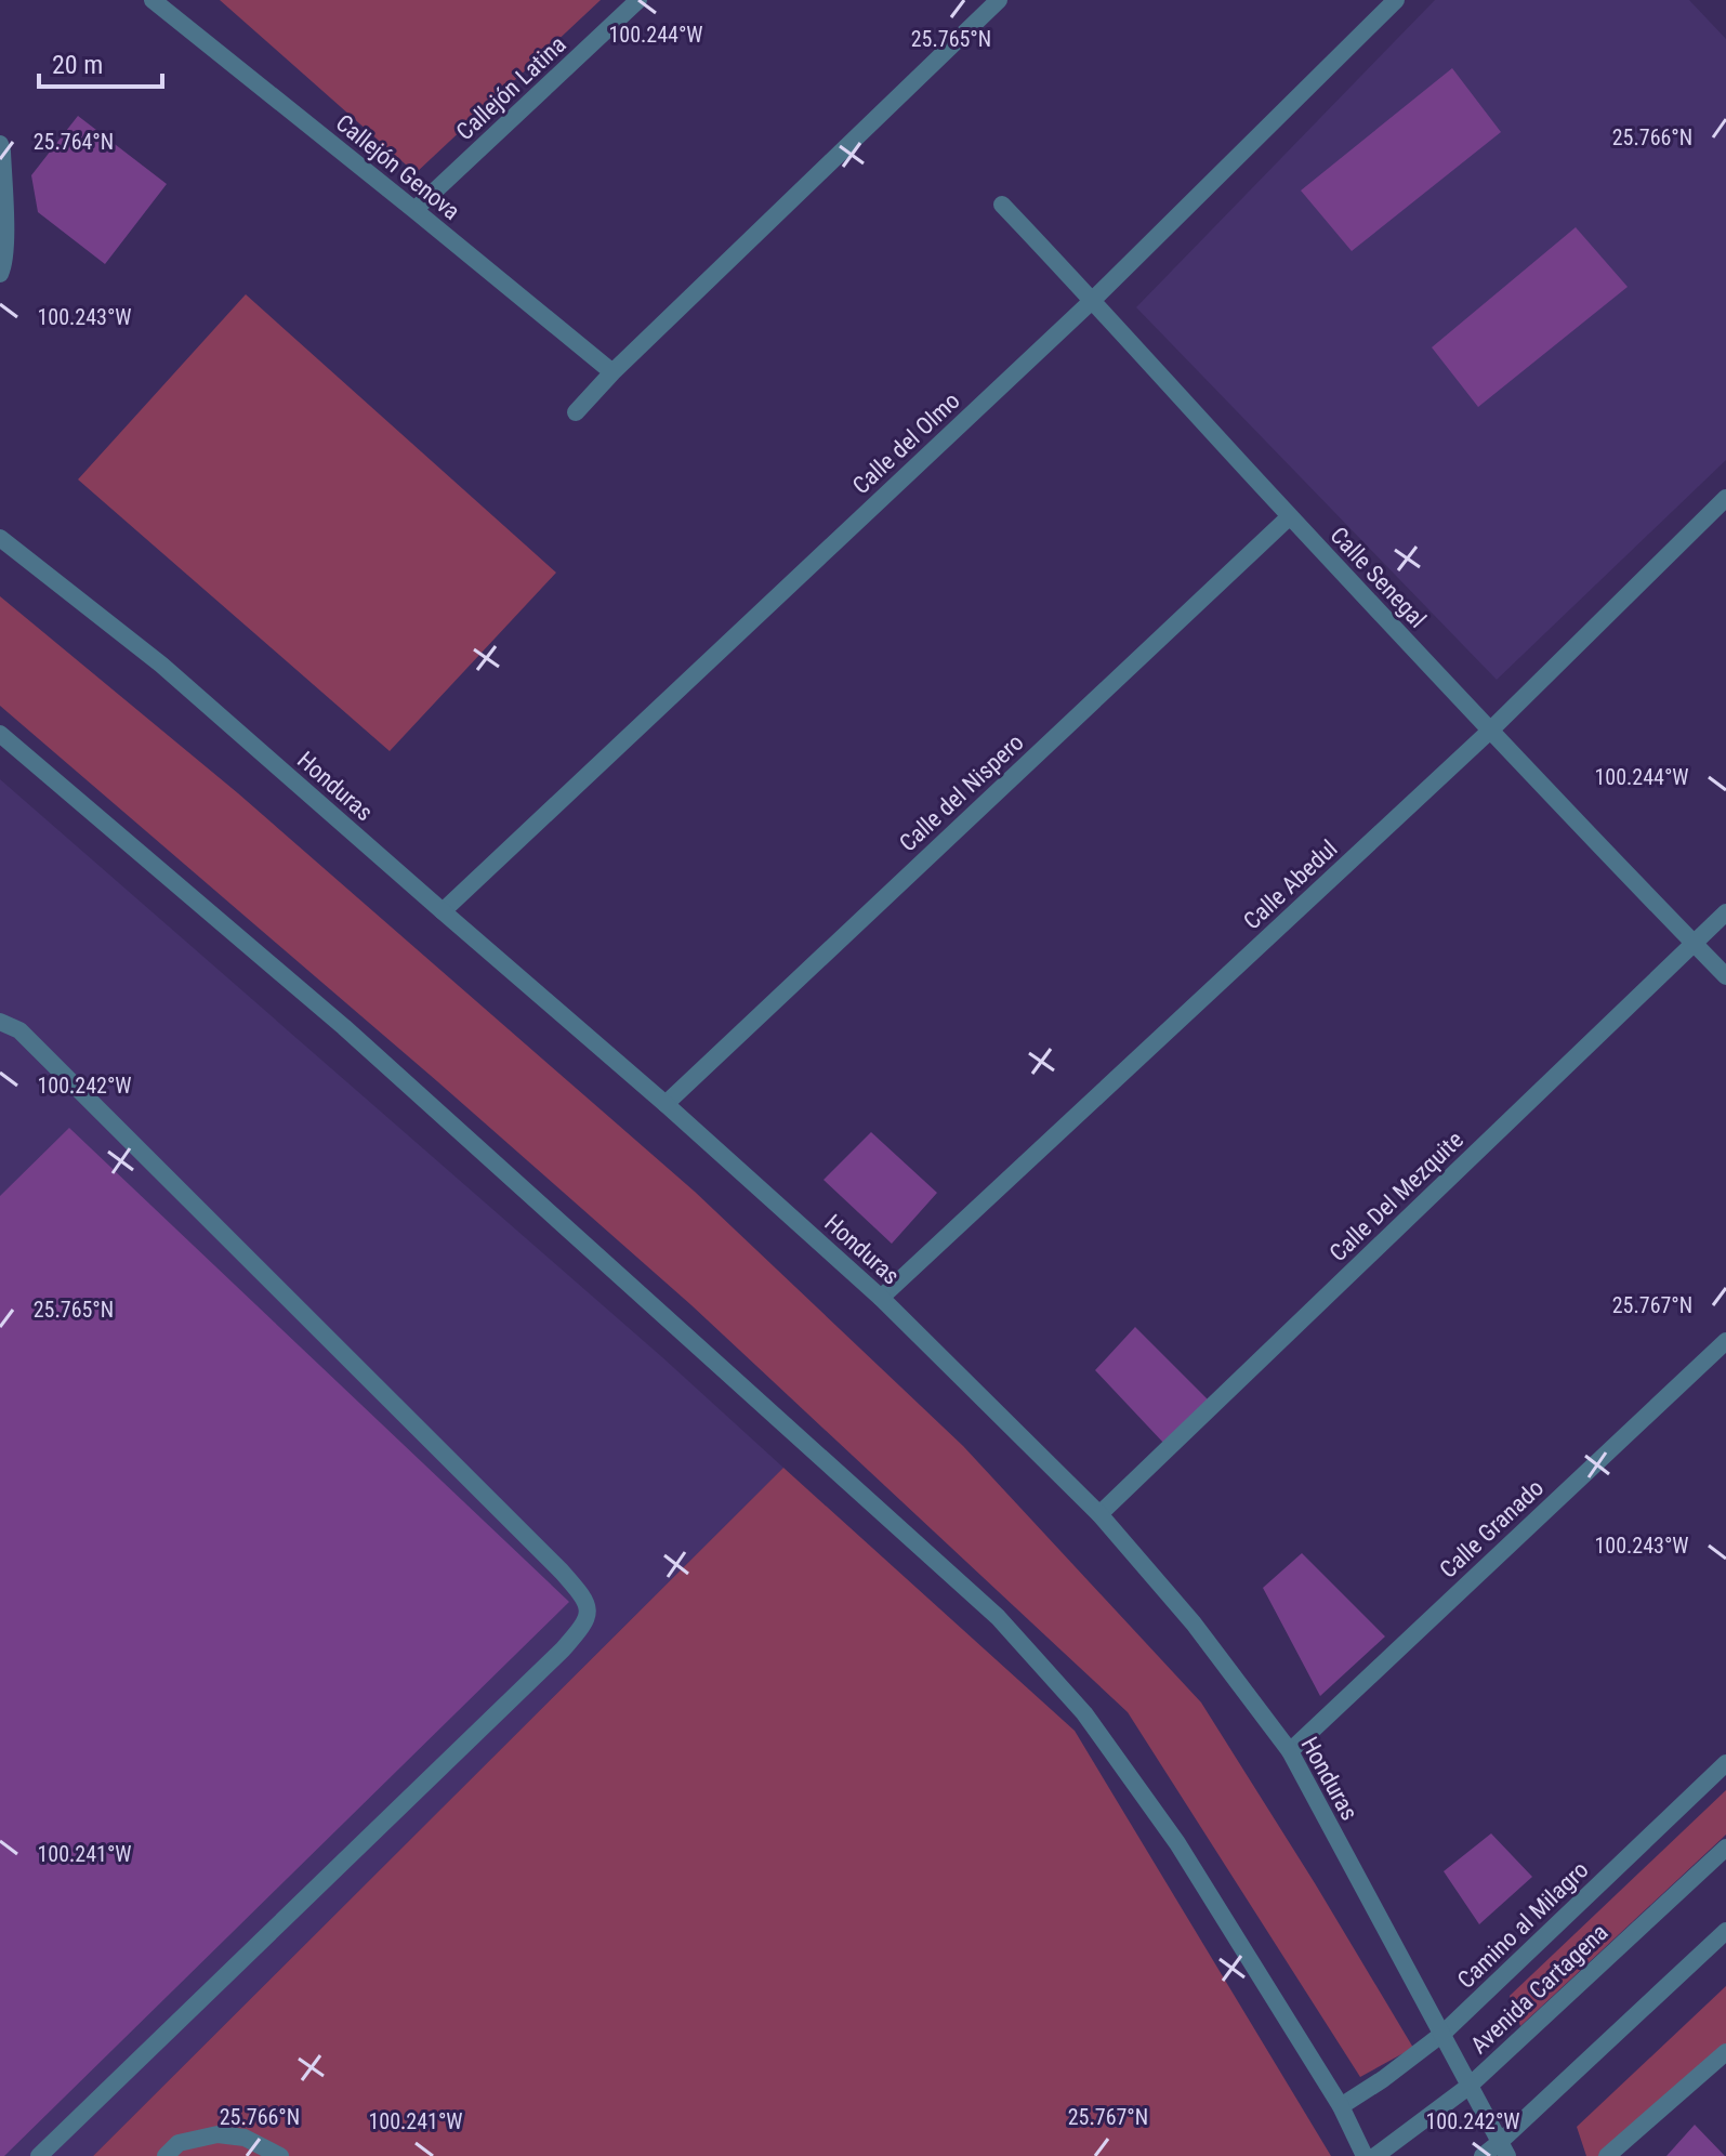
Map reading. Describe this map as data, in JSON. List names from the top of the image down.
{
  "streets": {
    "street": [
      "Callejón Latina",
      "Callejón Genova",
      "Calle del Olmo",
      "Calle Senegal",
      "Honduras",
      "Calle del Nispero",
      "Calle Abedul",
      "Calle Del Mezquite",
      "Calle Granado",
      "Camino al Milagro",
      "Avenida Cartagena"
    ]
  },
  "crossings": [
    ["Callejón Latina", "Callejón Genova"],
    ["Calle del Olmo", "Calle Senegal"],
    ["Calle del Olmo", "Honduras"],
    ["Calle Senegal", "Calle del Nispero"],
    ["Calle Senegal", "Calle Abedul"],
    ["Calle Senegal", "Calle Del Mezquite"],
    ["Honduras", "Calle del Nispero"],
    ["Honduras", "Calle Abedul"],
    ["Honduras", "Calle Del Mezquite"],
    ["Honduras", "Calle Granado"],
    ["Honduras", "Camino al Milagro"],
    ["Honduras", "Avenida Cartagena"]
  ],
  "scale_bar": "20 m",
  "coordinates": [
    "100.244°W",
    "25.765°N",
    "25.766°N",
    "25.764°N",
    "100.243°W",
    "100.242°W",
    "25.767°N",
    "100.241°W"
  ]
}
